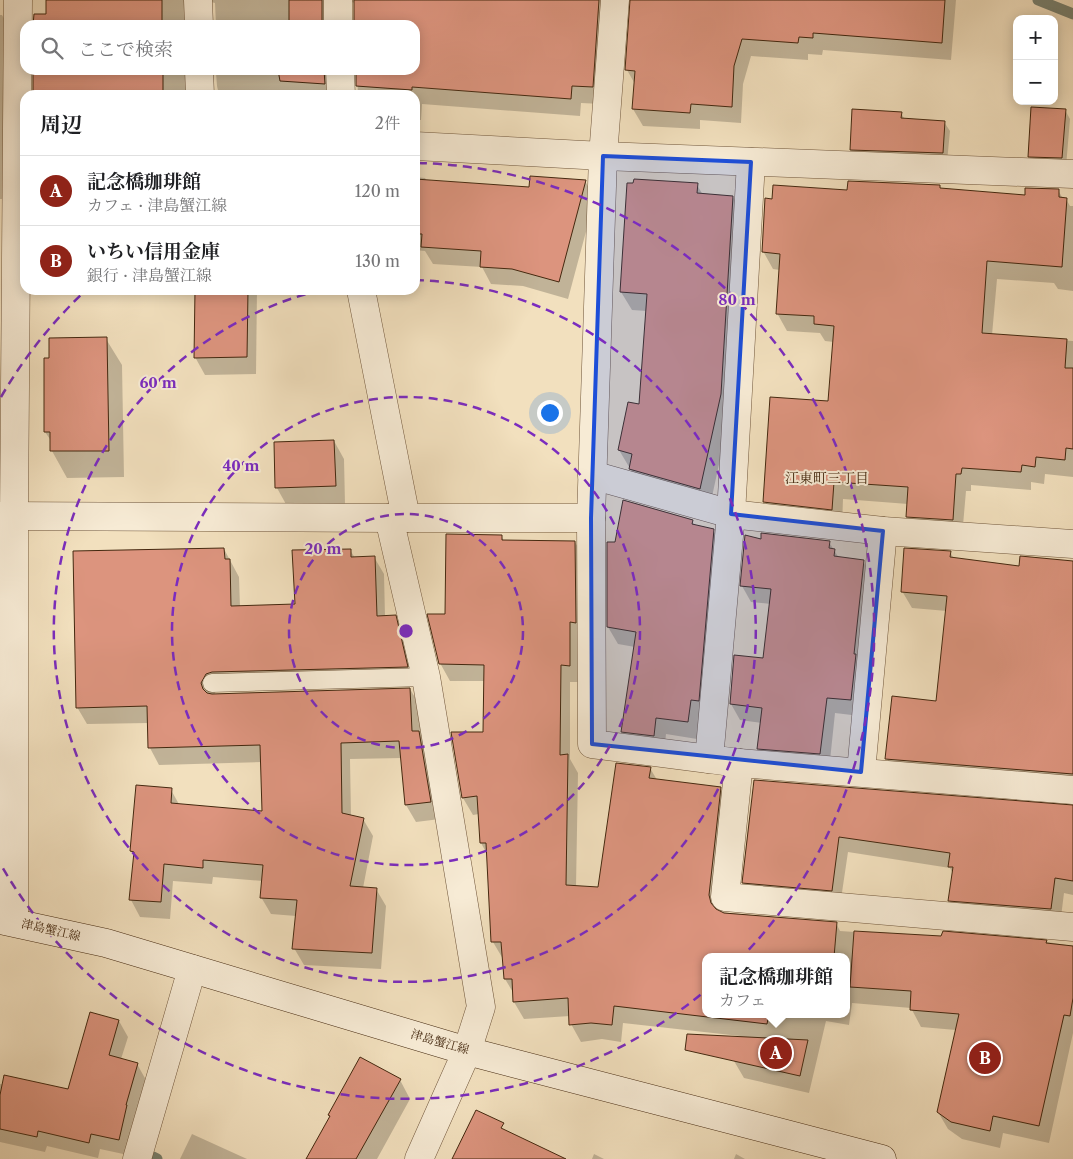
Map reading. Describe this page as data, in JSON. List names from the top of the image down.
{
  "streets": {
    "street": ["津島蟹江線"]
  },
  "districts": ["江東町三丁目"],
  "page": {
    "map_buttons": ["+", "−"],
    "search": "ここで検索",
    "heading": ["周辺", "2件"],
    "list": [
      {
        "mark": "A",
        "name": "記念橋珈琲館",
        "note": "カフェ · 津島蟹江線",
        "value": "120 m"
      },
      {
        "mark": "B",
        "name": "いちい信用金庫",
        "note": "銀行 · 津島蟹江線",
        "value": "130 m"
      }
    ],
    "popup": ["記念橋珈琲館", "カフェ"],
    "pins": ["A", "B"]
  },
  "rings": [
    "80 m",
    "60 m",
    "40 m",
    "20 m"
  ]
}
